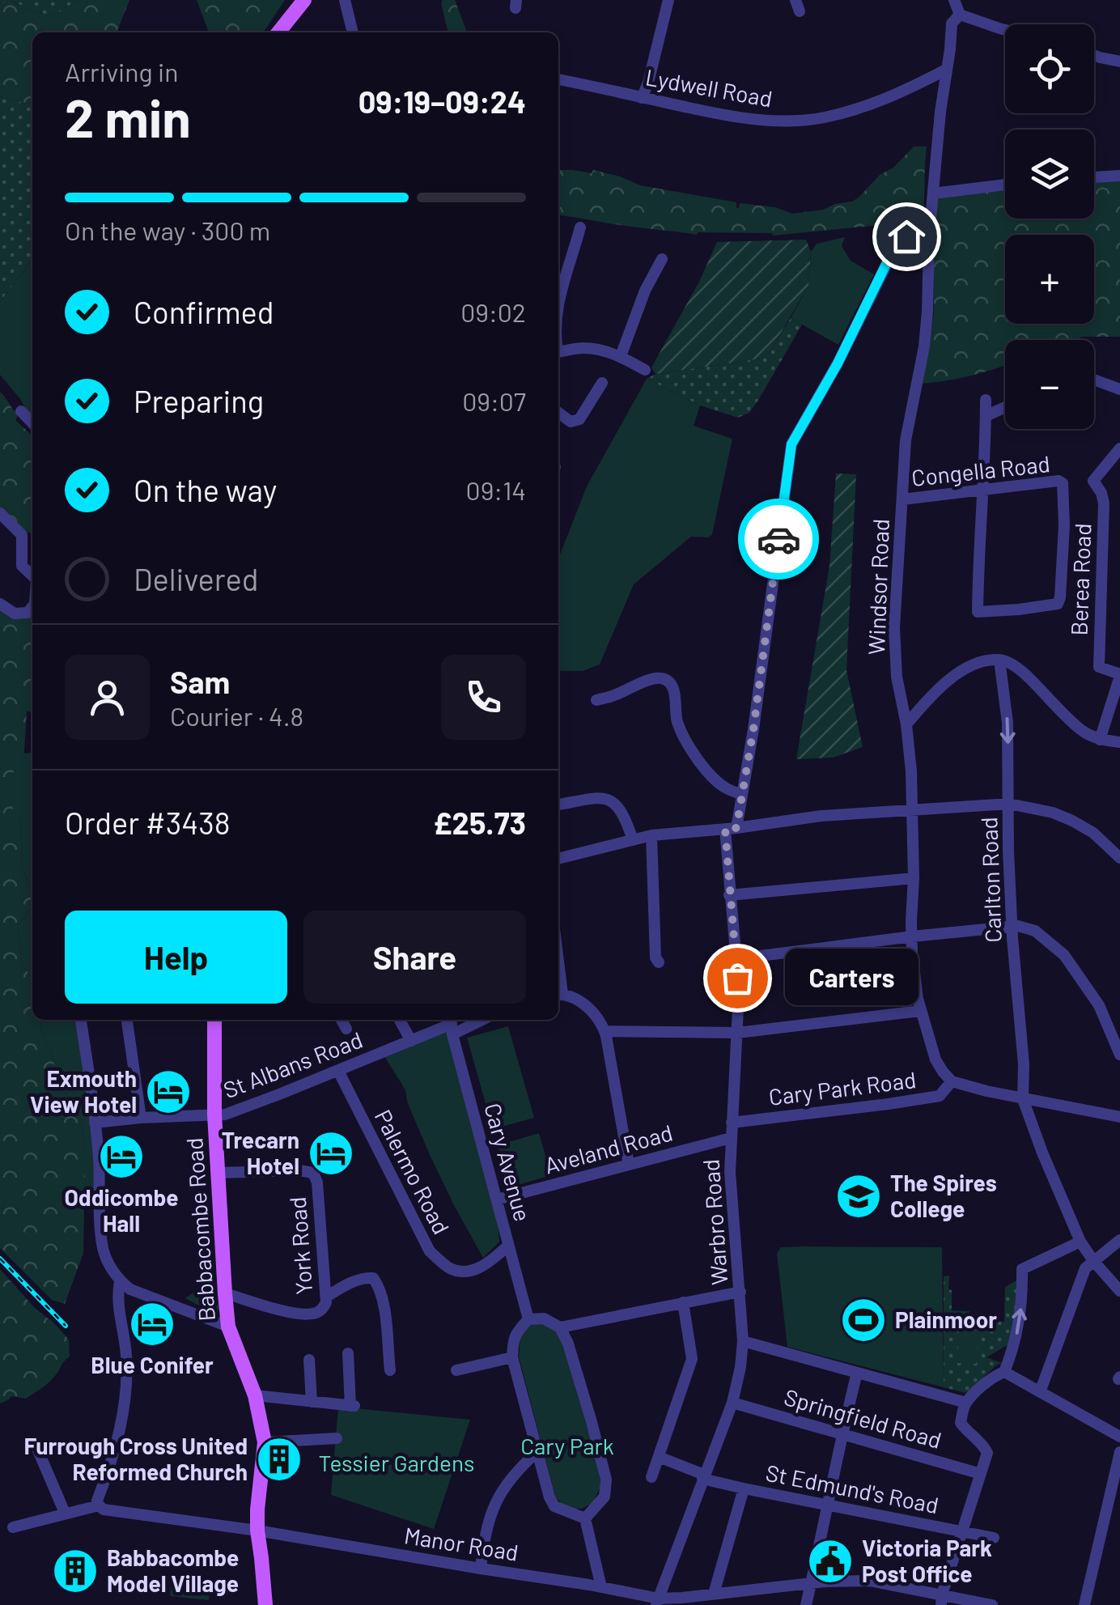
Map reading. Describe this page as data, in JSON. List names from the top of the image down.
{
  "streets": {
    "main road": ["Babbacombe Road"],
    "street": [
      "Lydwell Road",
      "Congella Road",
      "Berea Road",
      "Windsor Road",
      "Carlton Road",
      "St Albans Road",
      "Cary Park Road",
      "Aveland Road",
      "Cary Avenue",
      "Palermo Road",
      "Warbro Road",
      "York Road",
      "Springfield Road",
      "St Edmund's Road",
      "Manor Road"
    ]
  },
  "crossings": [
    ["Lydwell Road", "Windsor Road"],
    ["Congella Road", "Windsor Road"],
    ["Windsor Road", "Cary Park Road"],
    ["Windsor Road", "Warbro Road"],
    ["St Albans Road", "Cary Avenue"],
    ["St Albans Road", "Palermo Road"],
    ["St Albans Road", "Babbacombe Road"],
    ["Cary Park Road", "Warbro Road"],
    ["Aveland Road", "Cary Avenue"],
    ["Aveland Road", "Warbro Road"],
    ["Cary Avenue", "Palermo Road"],
    ["Warbro Road", "Springfield Road"],
    ["Warbro Road", "St Edmund's Road"],
    ["Warbro Road", "Manor Road"],
    ["Babbacombe Road", "York Road"],
    ["Babbacombe Road", "Manor Road"]
  ],
  "parks": ["Cary Park", "Tessier Gardens"],
  "places": {
    "other": ["Carters"],
    "hotel": [
      "Exmouth View Hotel",
      "Trecarn Hotel",
      "Oddicombe Hall",
      "Blue Conifer"
    ],
    "school or university": ["The Spires College"],
    "sports": ["Plainmoor"],
    "building": ["Furrough Cross United Reformed Church", "Babbacombe Model Village"],
    "public building": ["Victoria Park Post Office"]
  },
  "page": {
    "map_buttons": ["+", "−"],
    "heading": ["2 min", "Arriving in", "09:19–09:24"],
    "panel": [
      "Sam",
      "Courier · 4.8",
      "Order #3438",
      "£25.73"
    ],
    "bar": "On the way · 300 m",
    "list": [
      ["Confirmed", "09:02"],
      ["Preparing", "09:07"],
      ["On the way", "09:14"],
      "Delivered"
    ],
    "buttons": ["Help", "Share"],
    "bubble": "Carters"
  }
}
